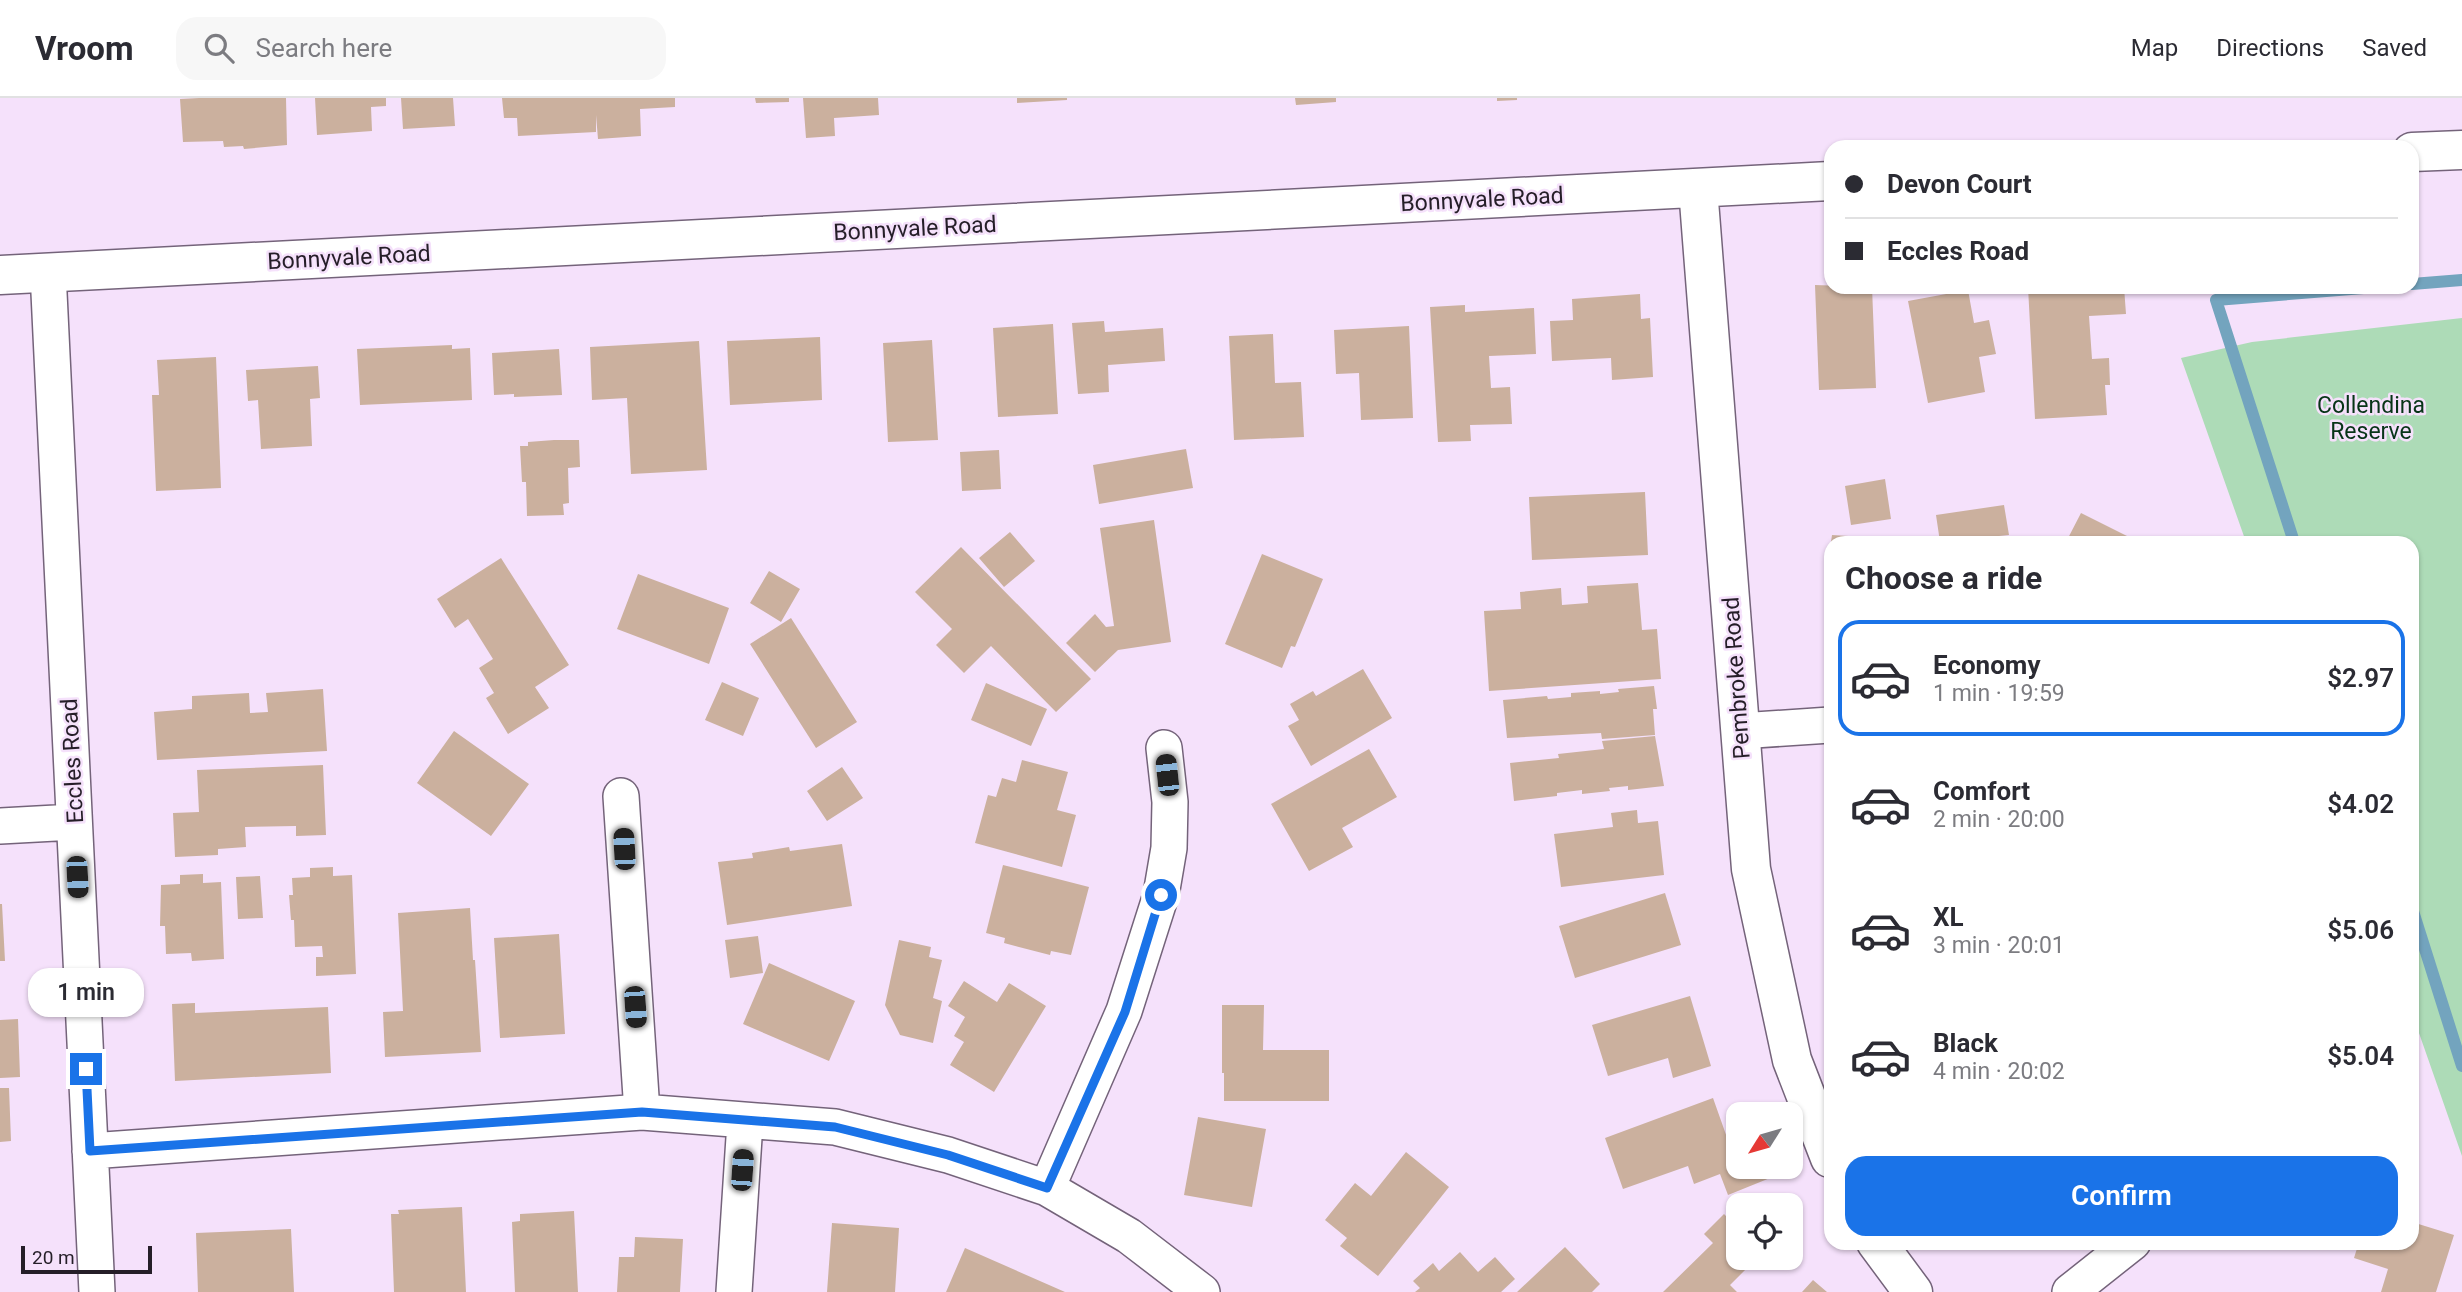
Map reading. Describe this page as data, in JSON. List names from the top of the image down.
{
  "streets": {
    "street": ["Bonnyvale Road", "Pembroke Road", "Eccles Road"]
  },
  "crossings": [
    ["Bonnyvale Road", "Pembroke Road"],
    ["Bonnyvale Road", "Eccles Road"]
  ],
  "parks": ["Collendina Reserve"],
  "scale_bar": "20 m",
  "north": "bottom left",
  "page": {
    "header": "Vroom",
    "search": "Search here",
    "nav": ["Map", "Directions", "Saved"],
    "banner": ["Devon Court", "Eccles Road"],
    "heading": "Choose a ride",
    "list": [
      {
        "name": "Economy",
        "note": "1 min · 19:59",
        "value": "$2.97"
      },
      {
        "name": "Comfort",
        "note": "2 min · 20:00",
        "value": "$4.02"
      },
      {
        "name": "XL",
        "note": "3 min · 20:01",
        "value": "$5.06"
      },
      {
        "name": "Black",
        "note": "4 min · 20:02",
        "value": "$5.04"
      }
    ],
    "bubble": "1 min",
    "buttons": "Confirm",
    "scale": "20 m"
  }
}
